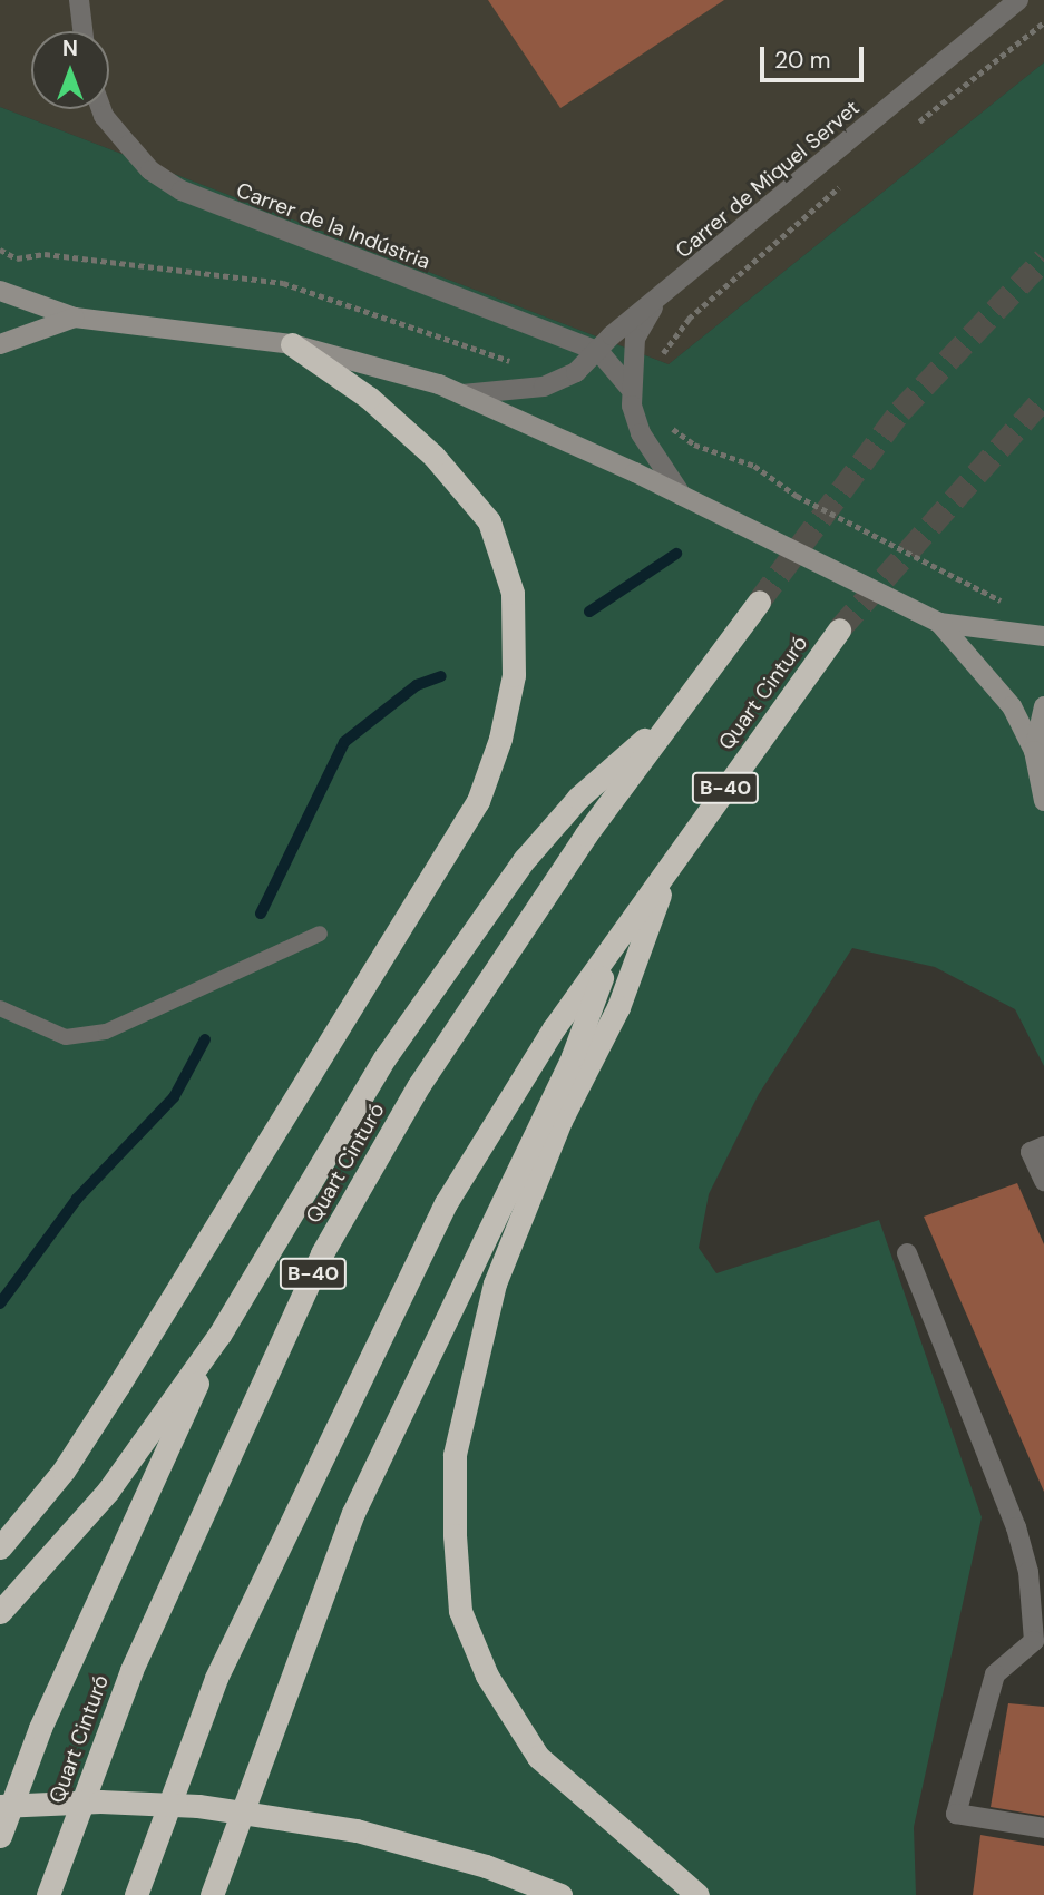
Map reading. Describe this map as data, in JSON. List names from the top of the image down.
{
  "streets": {
    "highway": ["Quart Cinturó", "B-40"],
    "street": ["Carrer de Miquel Servet", "Carrer de la Indústria"]
  },
  "crossings": [
    ["Carrer de Miquel Servet", "Carrer de la Indústria"]
  ],
  "scale_bar": "20 m",
  "north": "top"
}
